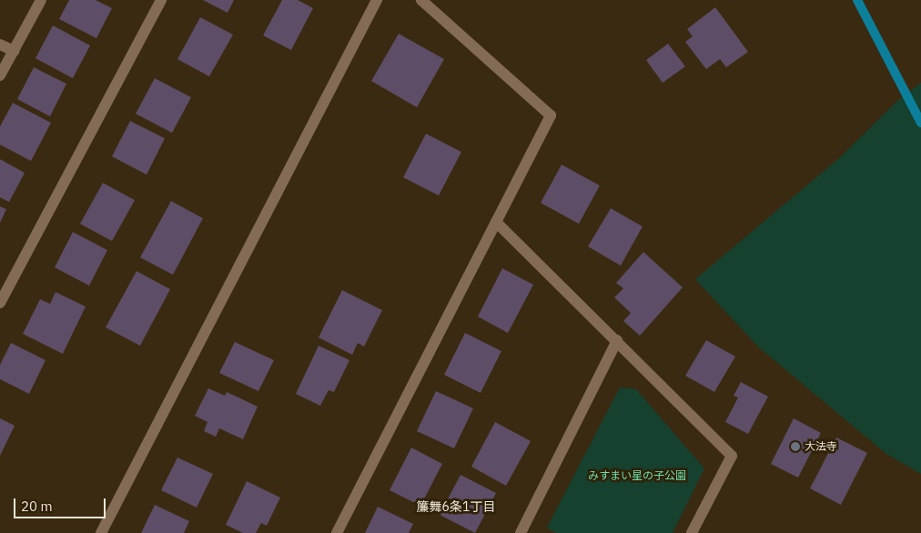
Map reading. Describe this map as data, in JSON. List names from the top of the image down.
{
  "districts": ["簾舞6条1丁目"],
  "parks": ["みすまい星の子公園"],
  "places": ["大法寺"],
  "scale_bar": "20 m"
}
